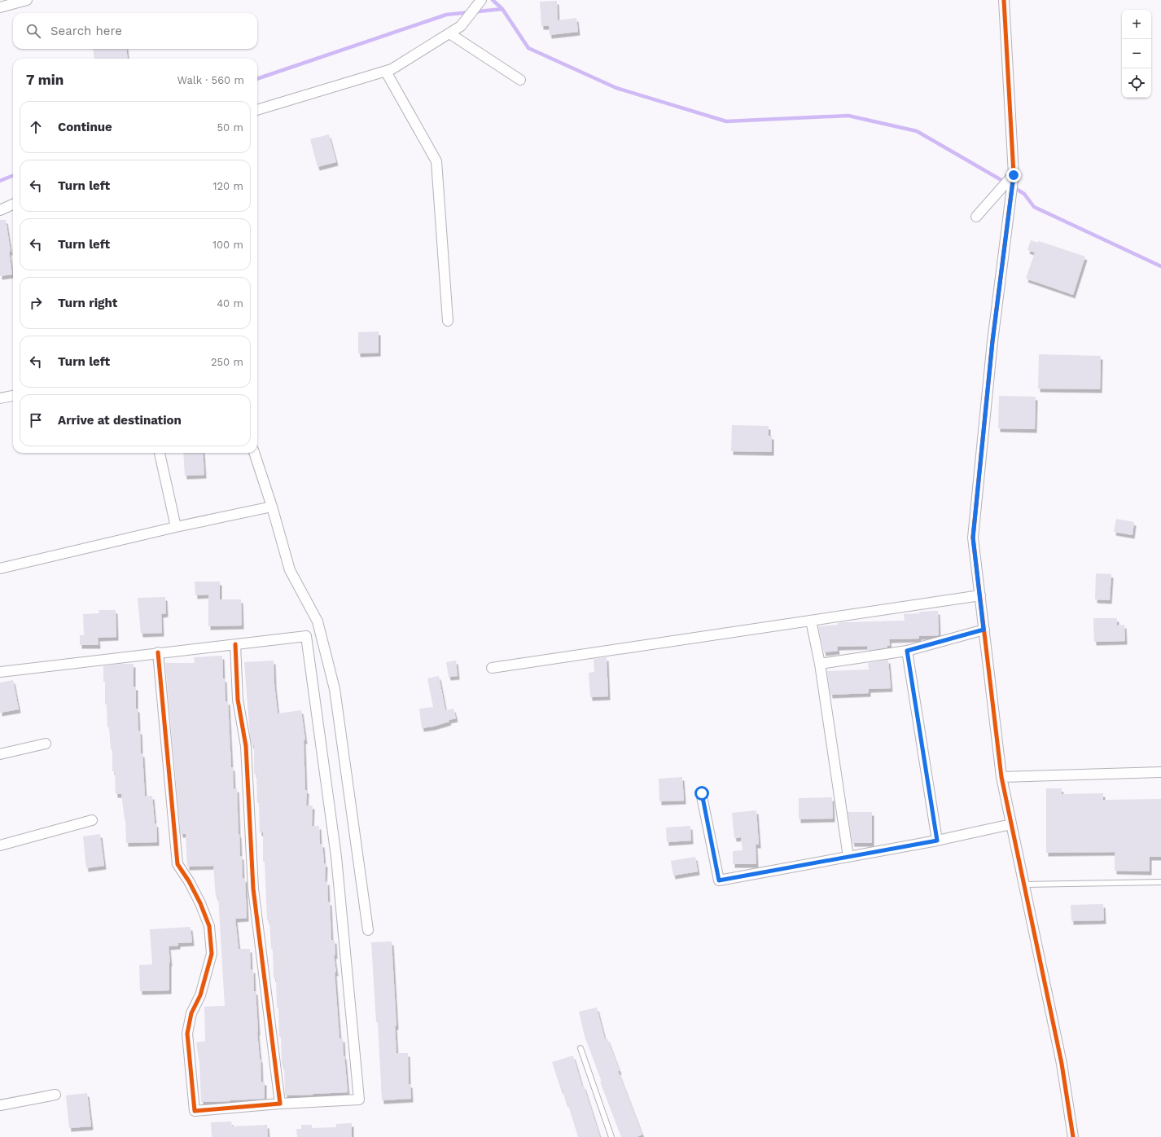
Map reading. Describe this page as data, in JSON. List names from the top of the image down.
{
  "page": {
    "map_buttons": ["+", "−"],
    "search": "Search here",
    "heading": ["7 min", "Walk · 560 m"],
    "list": [
      ["Continue", "50 m"],
      ["Turn left", "120 m"],
      ["Turn left", "100 m"],
      ["Turn right", "40 m"],
      ["Turn left", "250 m"],
      "Arrive at destination"
    ]
  }
}
